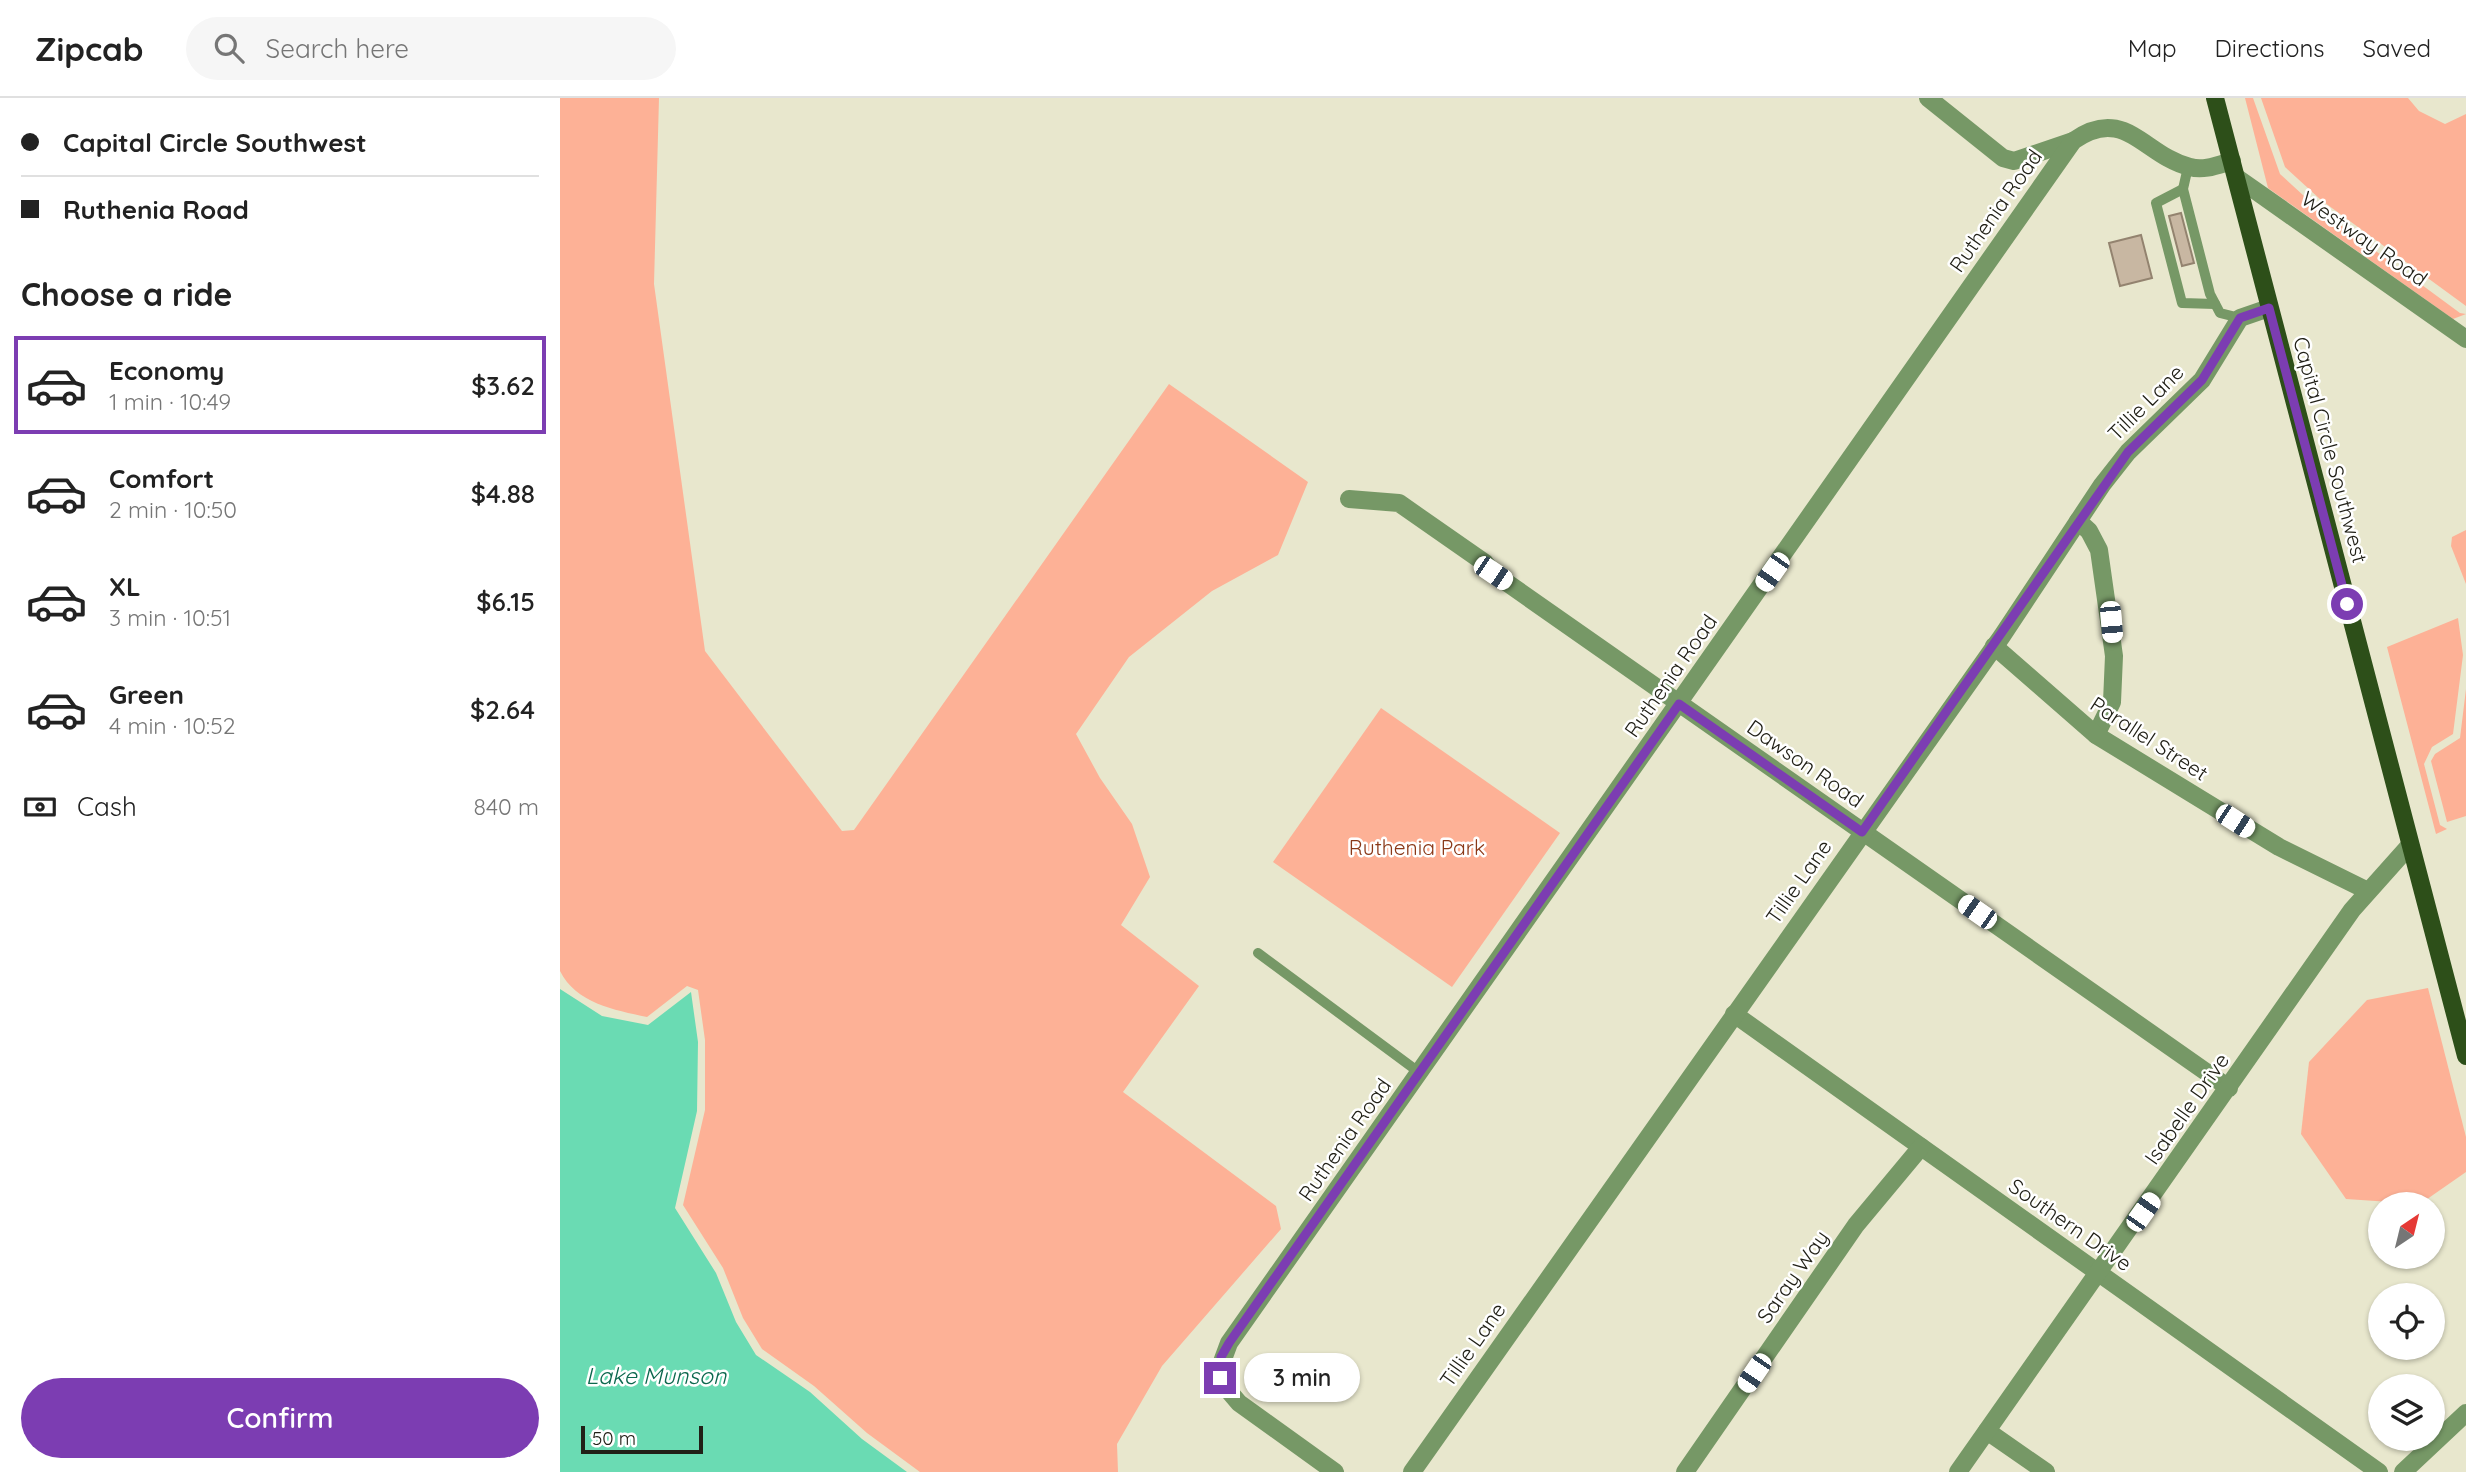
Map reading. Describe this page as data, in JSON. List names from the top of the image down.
{
  "streets": {
    "main road": ["Capital Circle Southwest"],
    "street": [
      "Ruthenia Road",
      "Westway Road",
      "Tillie Lane",
      "Parallel Street",
      "Dawson Road",
      "Isabelle Drive",
      "Southern Drive",
      "Saray Way"
    ]
  },
  "crossings": [
    ["Ruthenia Road", "Dawson Road"],
    ["Westway Road", "Capital Circle Southwest"],
    ["Tillie Lane", "Parallel Street"],
    ["Tillie Lane", "Dawson Road"],
    ["Tillie Lane", "Southern Drive"],
    ["Capital Circle Southwest", "Isabelle Drive"],
    ["Parallel Street", "Isabelle Drive"],
    ["Dawson Road", "Isabelle Drive"],
    ["Isabelle Drive", "Southern Drive"],
    ["Southern Drive", "Saray Way"]
  ],
  "water": ["Lake Munson"],
  "parks": ["Ruthenia Park"],
  "scale_bar": "50 m",
  "north": "top right",
  "page": {
    "header": "Zipcab",
    "search": "Search here",
    "nav": ["Map", "Directions", "Saved"],
    "banner": ["Capital Circle Southwest", "Ruthenia Road"],
    "heading": "Choose a ride",
    "list": [
      {
        "name": "Economy",
        "note": "1 min · 10:49",
        "value": "$3.62"
      },
      {
        "name": "Comfort",
        "note": "2 min · 10:50",
        "value": "$4.88"
      },
      {
        "name": "XL",
        "note": "3 min · 10:51",
        "value": "$6.15"
      },
      {
        "name": "Green",
        "note": "4 min · 10:52",
        "value": "$2.64"
      }
    ],
    "pay": ["Cash", "840 m"],
    "bubble": "3 min",
    "buttons": "Confirm",
    "scale": "50 m"
  }
}
